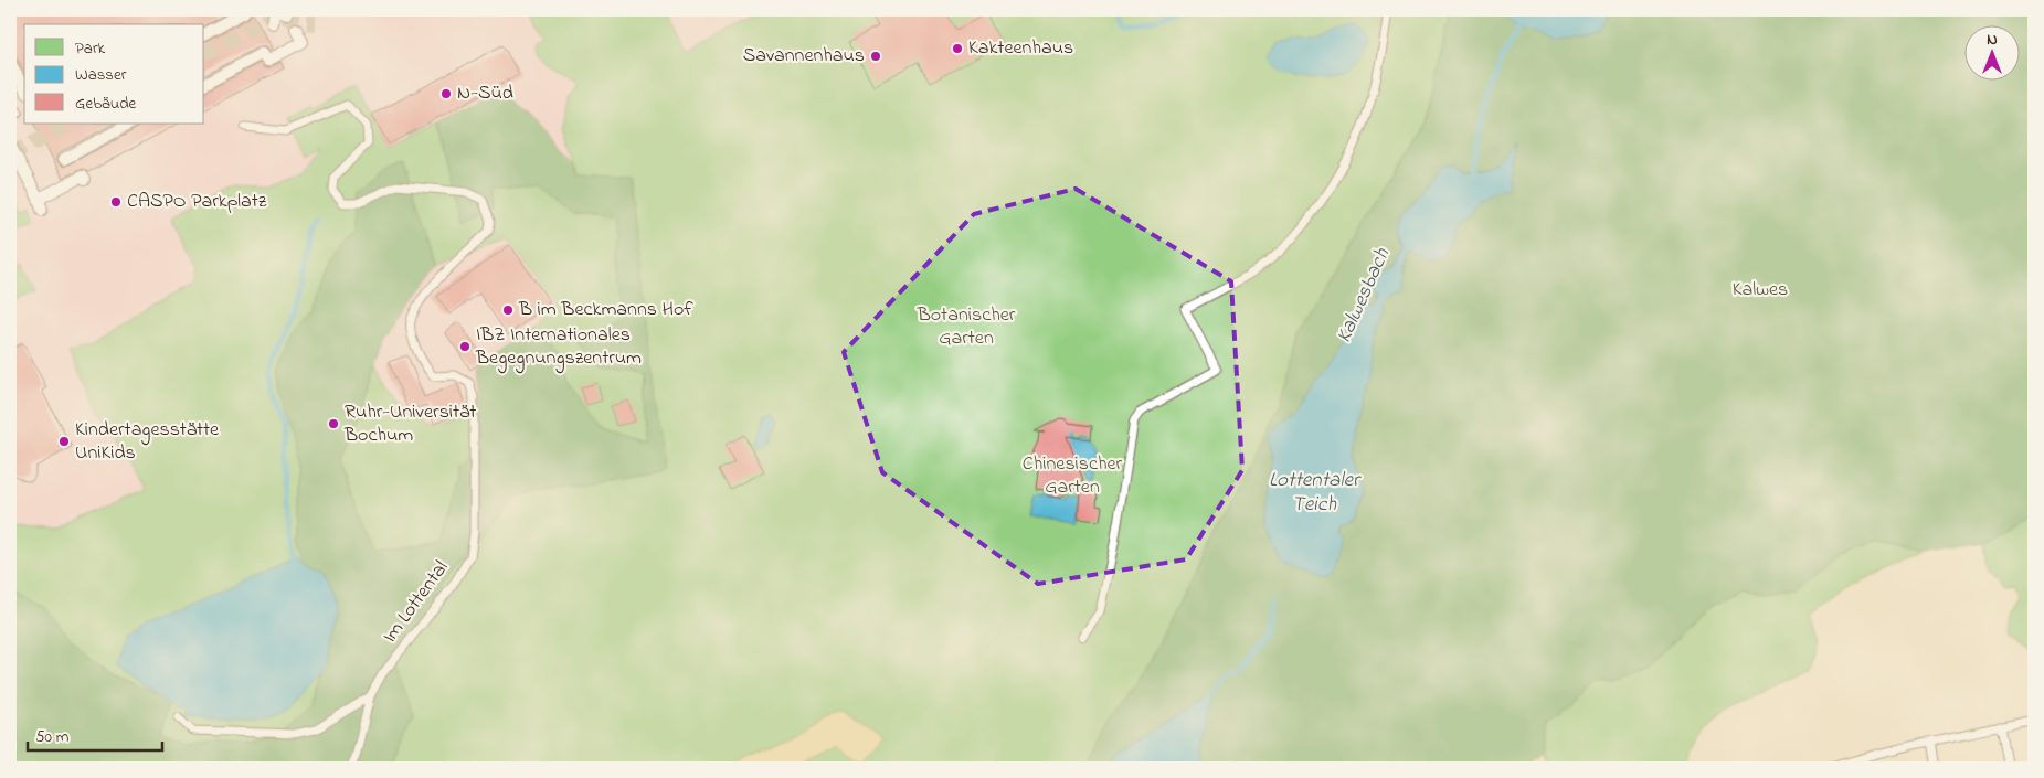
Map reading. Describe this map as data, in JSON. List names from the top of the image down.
{
  "streets": {
    "lane": ["Im Lottental"]
  },
  "water": ["Kalwesbach", "Lottentaler Teich"],
  "parks": ["Kalwes", "Botanischer Garten", "Chinesischer Garten"],
  "places": [
    "Kakteenhaus",
    "Savannenhaus",
    "N-Süd",
    "CASPO Parkplatz",
    "B im Beckmanns Hof",
    "IBZ Internationales Begegnungszentrum",
    "Ruhr-Universität Bochum",
    "Kindertagesstätte UniKids"
  ],
  "legend": ["Park", "Wasser", "Gebäude"],
  "scale_bar": "50 m",
  "north": "top"
}
